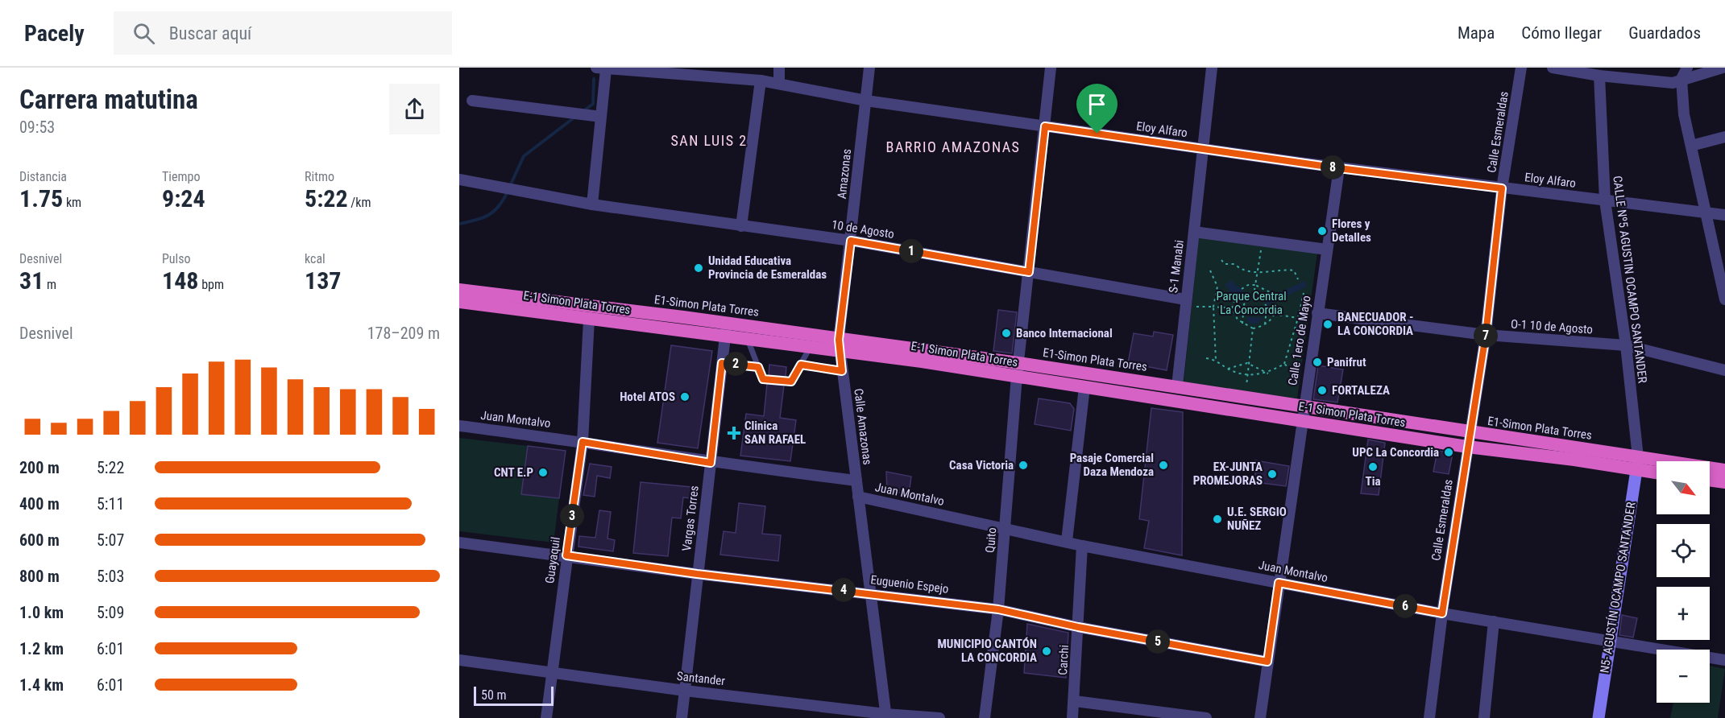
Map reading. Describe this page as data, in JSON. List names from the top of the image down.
{
  "streets": {
    "highway": ["E-1 Simon Plata Torres", "E1-Simon Plata Torres"],
    "main road": ["N5- AGUSTÍN OCAMPO SANTANDER"],
    "street": [
      "Eloy Alfaro",
      "Calle Esmeraldas",
      "Amazonas",
      "10 de Agosto",
      "S-1 Manabi",
      "CALLE Nº5 AGUSTIN OCAMPO SANTANDER",
      "O-1 10 de Agosto",
      "Calle 1ero de Mayo",
      "Juan Montalvo",
      "Calle Amazonas",
      "Vargas Torres",
      "Quito",
      "Guayaquil",
      "Euguenio Espejo",
      "Carchi",
      "Santander"
    ]
  },
  "crossings": [
    ["Eloy Alfaro", "Calle Esmeraldas"],
    ["Eloy Alfaro", "Amazonas"],
    ["Eloy Alfaro", "S-1 Manabi"],
    ["Eloy Alfaro", "CALLE Nº5 AGUSTIN OCAMPO SANTANDER"],
    ["Eloy Alfaro", "Calle 1ero de Mayo"],
    ["Eloy Alfaro", "Quito"],
    ["Calle Esmeraldas", "E-1 Simon Plata Torres"],
    ["Calle Esmeraldas", "E1-Simon Plata Torres"],
    ["Calle Esmeraldas", "O-1 10 de Agosto"],
    ["Calle Esmeraldas", "Juan Montalvo"],
    ["Amazonas", "10 de Agosto"],
    ["Amazonas", "E-1 Simon Plata Torres"],
    ["Amazonas", "E1-Simon Plata Torres"],
    ["Amazonas", "Calle Amazonas"],
    ["10 de Agosto", "S-1 Manabi"],
    ["10 de Agosto", "Quito"],
    ["S-1 Manabi", "E1-Simon Plata Torres"],
    ["CALLE Nº5 AGUSTIN OCAMPO SANTANDER", "E1-Simon Plata Torres"],
    ["CALLE Nº5 AGUSTIN OCAMPO SANTANDER", "O-1 10 de Agosto"],
    ["CALLE Nº5 AGUSTIN OCAMPO SANTANDER", "N5- AGUSTÍN OCAMPO SANTANDER"],
    ["E-1 Simon Plata Torres", "E1-Simon Plata Torres"],
    ["E-1 Simon Plata Torres", "Calle 1ero de Mayo"],
    ["E-1 Simon Plata Torres", "Calle Amazonas"],
    ["E-1 Simon Plata Torres", "Vargas Torres"],
    ["E-1 Simon Plata Torres", "Quito"],
    ["E-1 Simon Plata Torres", "Guayaquil"],
    ["E-1 Simon Plata Torres", "N5- AGUSTÍN OCAMPO SANTANDER"],
    ["E1-Simon Plata Torres", "Calle 1ero de Mayo"],
    ["E1-Simon Plata Torres", "Calle Amazonas"],
    ["E1-Simon Plata Torres", "Vargas Torres"],
    ["E1-Simon Plata Torres", "Quito"],
    ["E1-Simon Plata Torres", "N5- AGUSTÍN OCAMPO SANTANDER"],
    ["O-1 10 de Agosto", "Calle 1ero de Mayo"],
    ["Calle 1ero de Mayo", "Juan Montalvo"],
    ["Calle 1ero de Mayo", "Euguenio Espejo"],
    ["Juan Montalvo", "Calle Amazonas"],
    ["Juan Montalvo", "Vargas Torres"],
    ["Juan Montalvo", "Quito"],
    ["Juan Montalvo", "Guayaquil"],
    ["Juan Montalvo", "N5- AGUSTÍN OCAMPO SANTANDER"],
    ["Juan Montalvo", "Carchi"],
    ["Calle Amazonas", "Euguenio Espejo"],
    ["Calle Amazonas", "Santander"],
    ["Vargas Torres", "Euguenio Espejo"],
    ["Vargas Torres", "Santander"],
    ["Quito", "Euguenio Espejo"],
    ["Guayaquil", "Euguenio Espejo"],
    ["Guayaquil", "Santander"],
    ["Euguenio Espejo", "Carchi"]
  ],
  "districts": ["SAN LUIS 2", "BARRIO AMAZONAS"],
  "parks": ["Parque Central La Concordia"],
  "places": {
    "other": [
      "Flores y Detalles",
      "Unidad Educativa Provincia de Esmeraldas",
      "BANECUADOR - LA CONCORDIA",
      "Banco Internacional",
      "Panifrut",
      "FORTALEZA",
      "Hotel ATOS",
      "UPC La Concordia",
      "Casa Victoria",
      "Pasaje Comercial Daza Mendoza",
      "Tia",
      "CNT E.P",
      "EX-JUNTA PROMEJORAS",
      "U.E. SERGIO NUÑEZ",
      "MUNICIPIO CANTÓN LA CONCORDIA"
    ],
    "health": ["Clinica SAN RAFAEL"]
  },
  "scale_bar": "50 m",
  "north": "bottom right",
  "page": {
    "header": "Pacely",
    "search": "Buscar aquí",
    "nav": ["Mapa", "Cómo llegar", "Guardados"],
    "heading": ["Carrera matutina", "09:53"],
    "stats": [
      ["Distancia", "1.75 km"],
      ["Tiempo", "9:24"],
      ["Ritmo", "5:22 /km"],
      ["Desnivel", "31 m"],
      ["Pulso", "148 bpm"],
      ["kcal", "137"]
    ],
    "pins": [
      "8",
      "1",
      "7",
      "2",
      "3",
      "4",
      "6",
      "5"
    ],
    "chart": ["Desnivel", "178–209 m"],
    "list": [
      {
        "name": "200 m",
        "note": "5:22"
      },
      {
        "name": "400 m",
        "note": "5:11"
      },
      {
        "name": "600 m",
        "note": "5:07"
      },
      {
        "name": "800 m",
        "note": "5:03"
      },
      {
        "name": "1.0 km",
        "note": "5:09"
      },
      {
        "name": "1.2 km",
        "note": "6:01"
      },
      {
        "name": "1.4 km",
        "note": "6:01"
      }
    ],
    "map_buttons": ["+", "−"],
    "scale": "50 m"
  }
}
